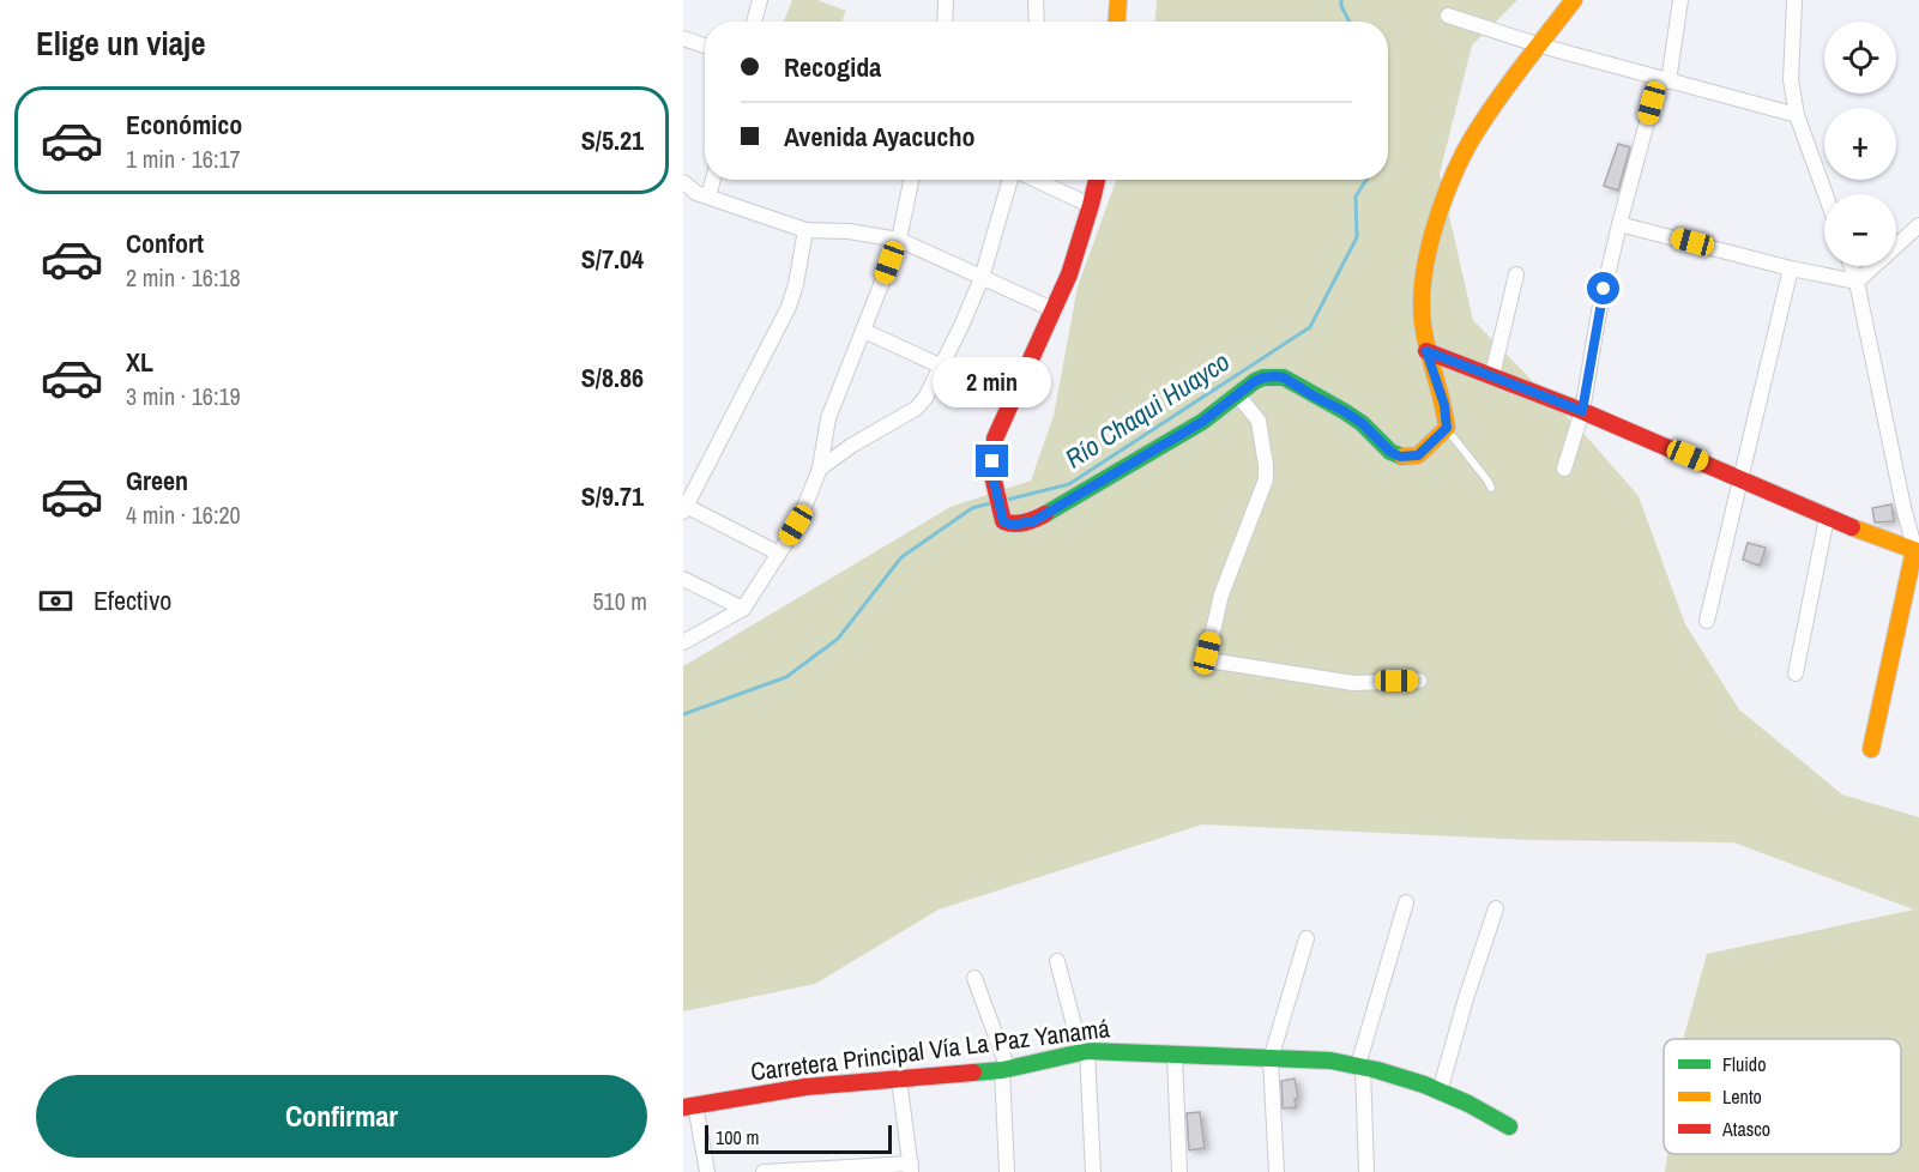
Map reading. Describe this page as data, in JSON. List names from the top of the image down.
{
  "streets": {
    "street": ["Carretera Principal Vía La Paz Yanamá"]
  },
  "water": ["Río Chaqui Huayco"],
  "legend": ["Fluido", "Lento", "Atasco"],
  "scale_bar": "100 m",
  "page": {
    "heading": "Elige un viaje",
    "map_buttons": ["+", "−"],
    "banner": ["Recogida", "Avenida Ayacucho"],
    "list": [
      {
        "name": "Económico",
        "note": "1 min · 16:17",
        "value": "S/5.21"
      },
      {
        "name": "Confort",
        "note": "2 min · 16:18",
        "value": "S/7.04"
      },
      {
        "name": "XL",
        "note": "3 min · 16:19",
        "value": "S/8.86"
      },
      {
        "name": "Green",
        "note": "4 min · 16:20",
        "value": "S/9.71"
      }
    ],
    "bubble": "2 min",
    "pay": ["Efectivo", "510 m"],
    "buttons": "Confirmar",
    "scale": "100 m"
  }
}
